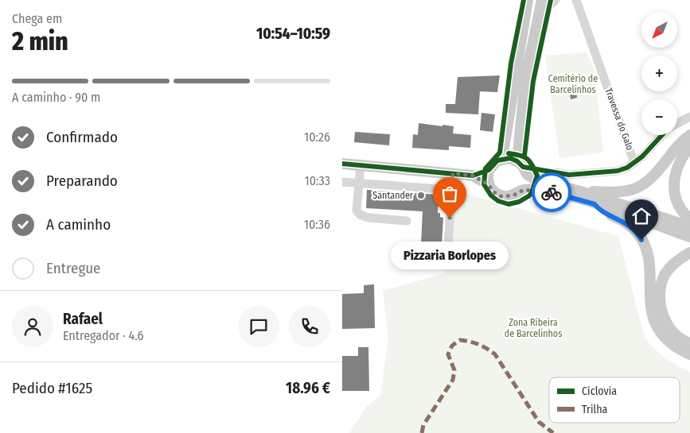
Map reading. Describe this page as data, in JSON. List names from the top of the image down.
{
  "streets": {
    "street": ["Travessa do Galo"]
  },
  "parks": ["Cemitério de Barcelinhos", "Zona Ribeira de Barcelinhos"],
  "places": ["Santander", "Pizzaria Borlopes"],
  "legend": ["Ciclovia", "Trilha"],
  "north": "bottom left",
  "page": {
    "heading": ["2 min", "Chega em", "10:54–10:59"],
    "panel": [
      "Rafael",
      "Entregador · 4.6",
      "Pedido #1625",
      "18.96 €"
    ],
    "map_buttons": ["+", "−"],
    "bar": "A caminho · 90 m",
    "list": [
      ["Confirmado", "10:26"],
      ["Preparando", "10:33"],
      ["A caminho", "10:36"],
      "Entregue"
    ],
    "bubble": "Pizzaria Borlopes"
  }
}
